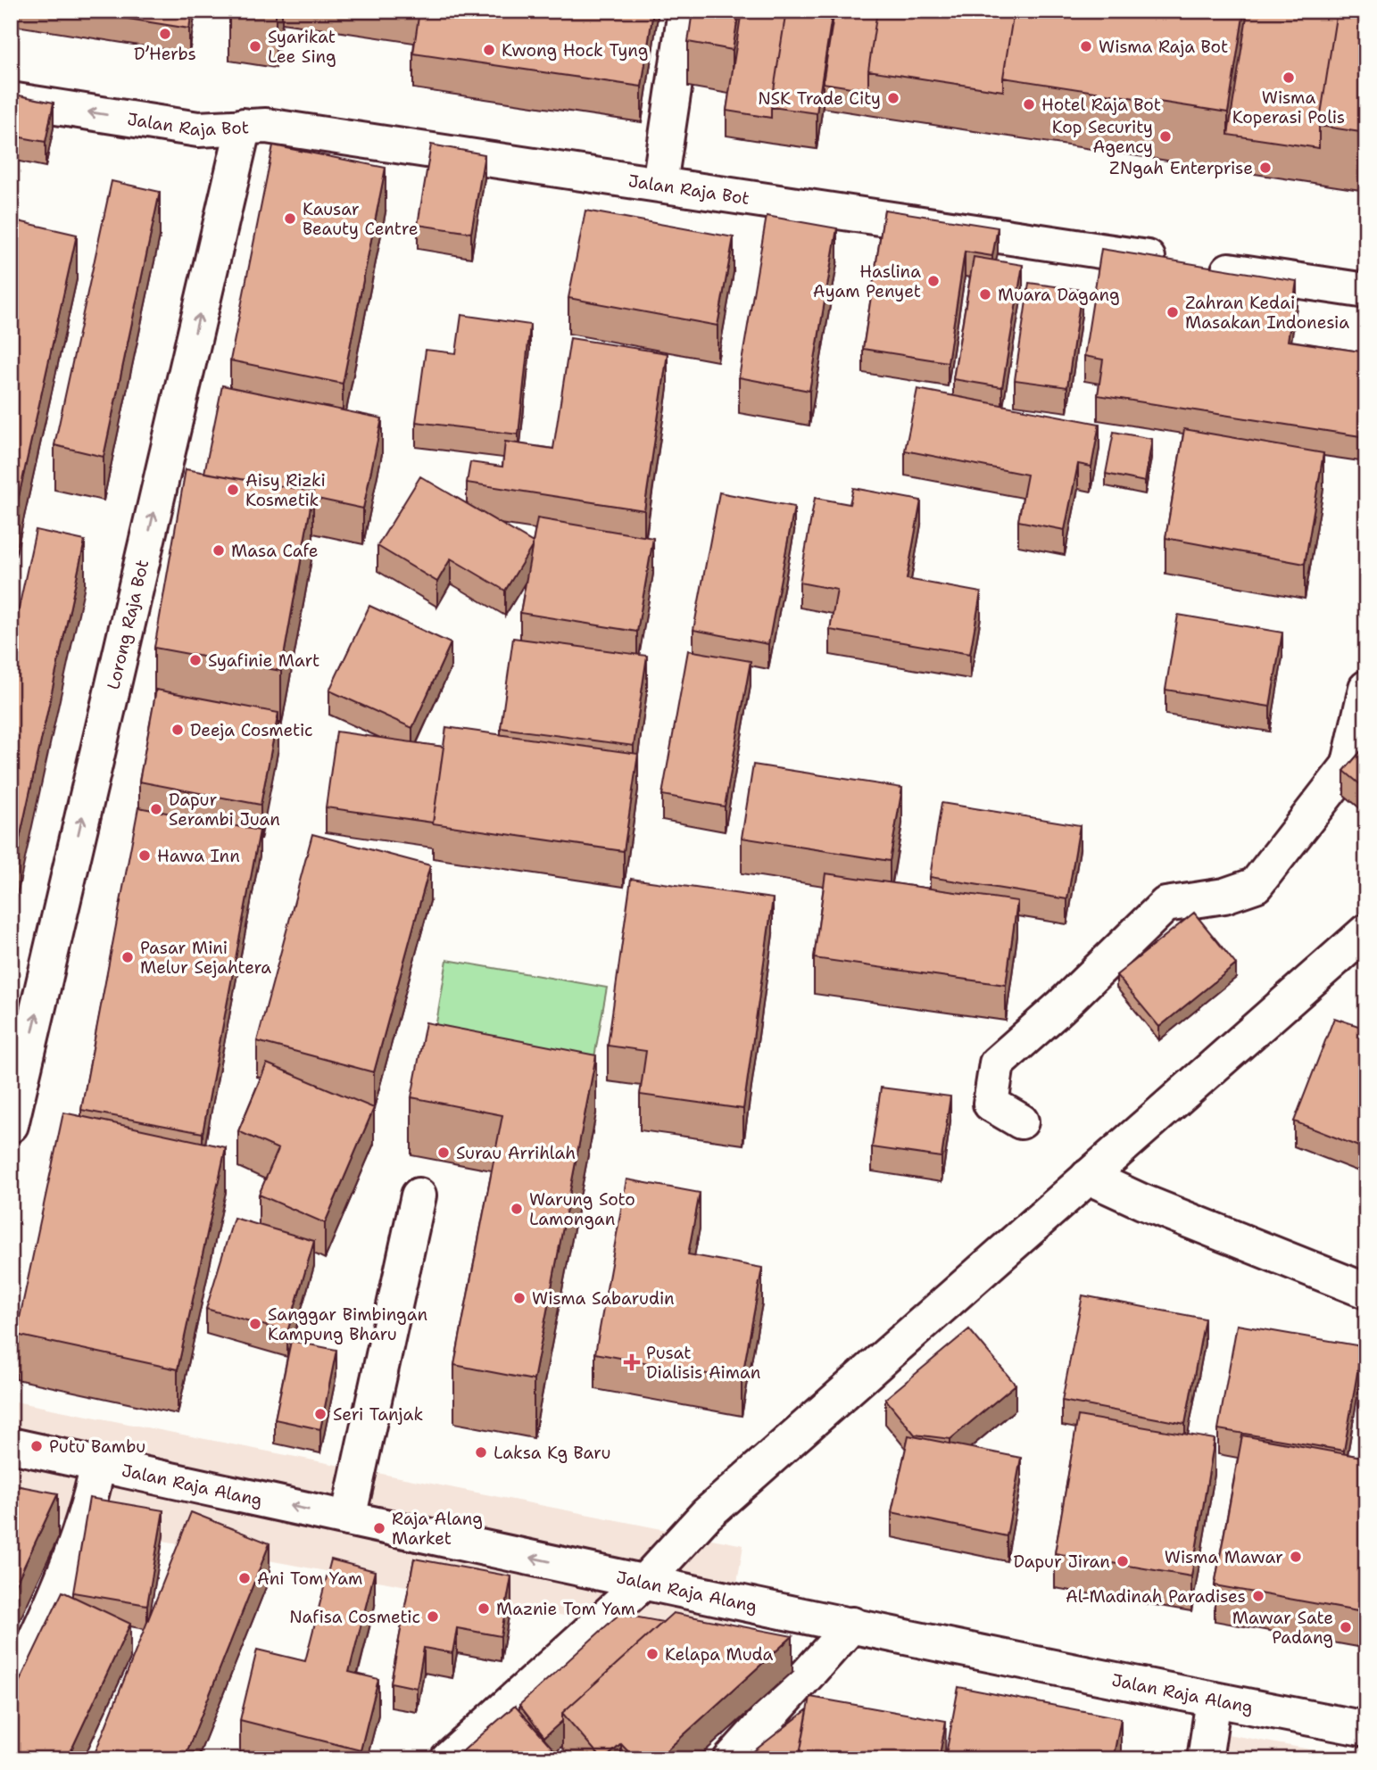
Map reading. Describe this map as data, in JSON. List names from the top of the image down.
{
  "streets": {
    "street": ["Jalan Raja Bot", "Lorong Raja Bot", "Jalan Raja Alang"]
  },
  "crossings": [
    ["Jalan Raja Bot", "Lorong Raja Bot"]
  ],
  "one_way": ["Lorong Raja Bot", "Jalan Raja Alang"],
  "places": {
    "other": [
      "D’Herbs",
      "Syarikat Lee Sing",
      "Wisma Raja Bot",
      "Kwong Hock Tyng",
      "Wisma Koperasi Polis",
      "NSK Trade City",
      "Hotel Raja Bot",
      "Kop Security Agency",
      "ZNgah Enterprise",
      "Kausar Beauty Centre",
      "Haslina Ayam Penyet",
      "Muara Dagang",
      "Zahran Kedai Masakan Indonesia",
      "Aisy Rizki Kosmetik",
      "Masa Cafe",
      "Syafinie Mart",
      "Deeja Cosmetic",
      "Dapur Serambi Juan",
      "Hawa Inn",
      "Pasar Mini Melur Sejahtera",
      "Surau Arrihlah",
      "Warung Soto Lamongan",
      "Wisma Sabarudin",
      "Sanggar Bimbingan Kampung Bharu",
      "Seri Tanjak",
      "Putu Bambu",
      "Laksa Kg Baru",
      "Raja Alang Market",
      "Wisma Mawar",
      "Dapur Jiran",
      "Ani Tom Yam",
      "Al-Madinah Paradises",
      "Maznie Tom Yam",
      "Nafisa Cosmetic",
      "Mawar Sate Padang",
      "Kelapa Muda"
    ],
    "health": ["Pusat Dialisis Aiman"]
  }
}
